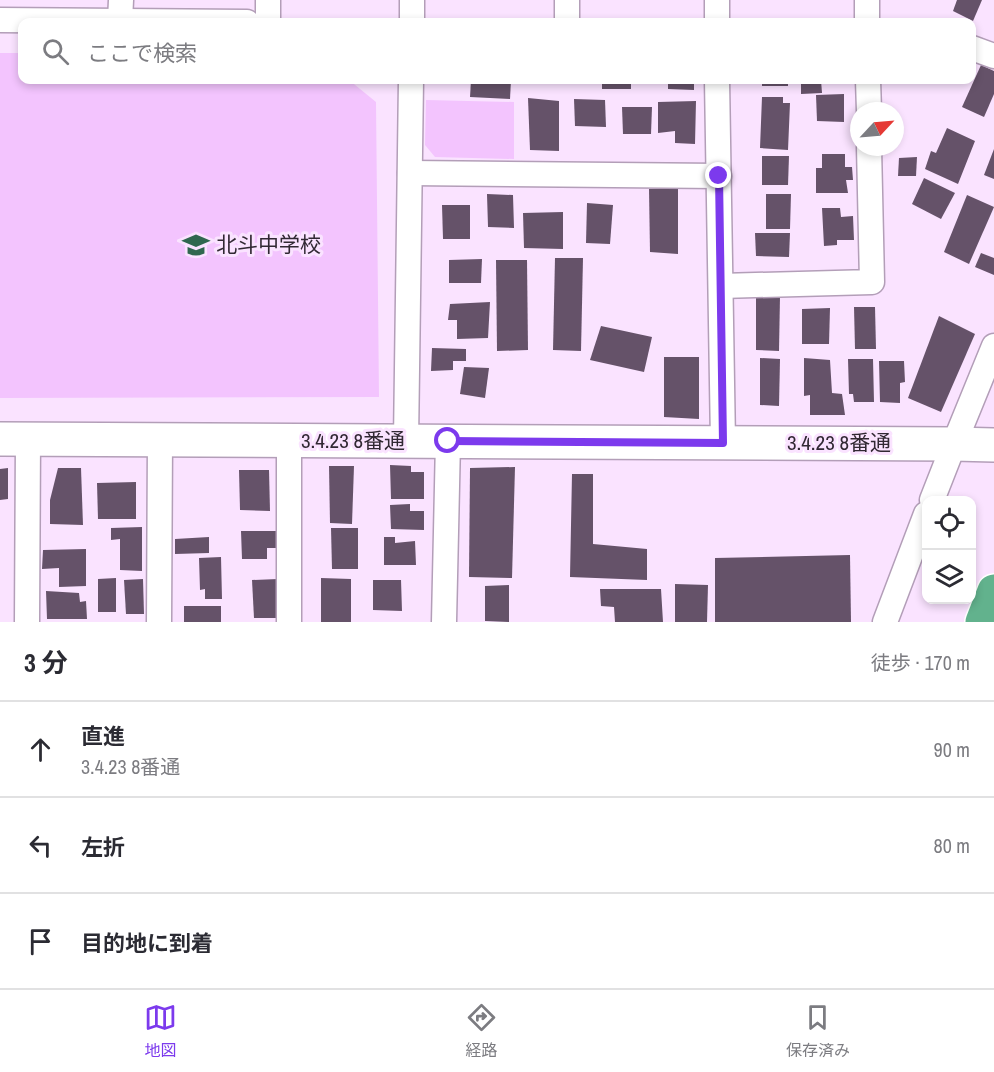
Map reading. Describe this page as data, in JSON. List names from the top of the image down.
{
  "streets": {
    "street": ["3.4.23 8番通"]
  },
  "places": {
    "school or university": ["北斗中学校"]
  },
  "north": "top right",
  "page": {
    "search": "ここで検索",
    "heading": ["3 分", "徒歩 · 170 m"],
    "list": [
      ["直進", "3.4.23 8番通", "90 m"],
      ["左折", "80 m"],
      "目的地に到着"
    ],
    "nav": ["地図", "経路", "保存済み"]
  }
}
